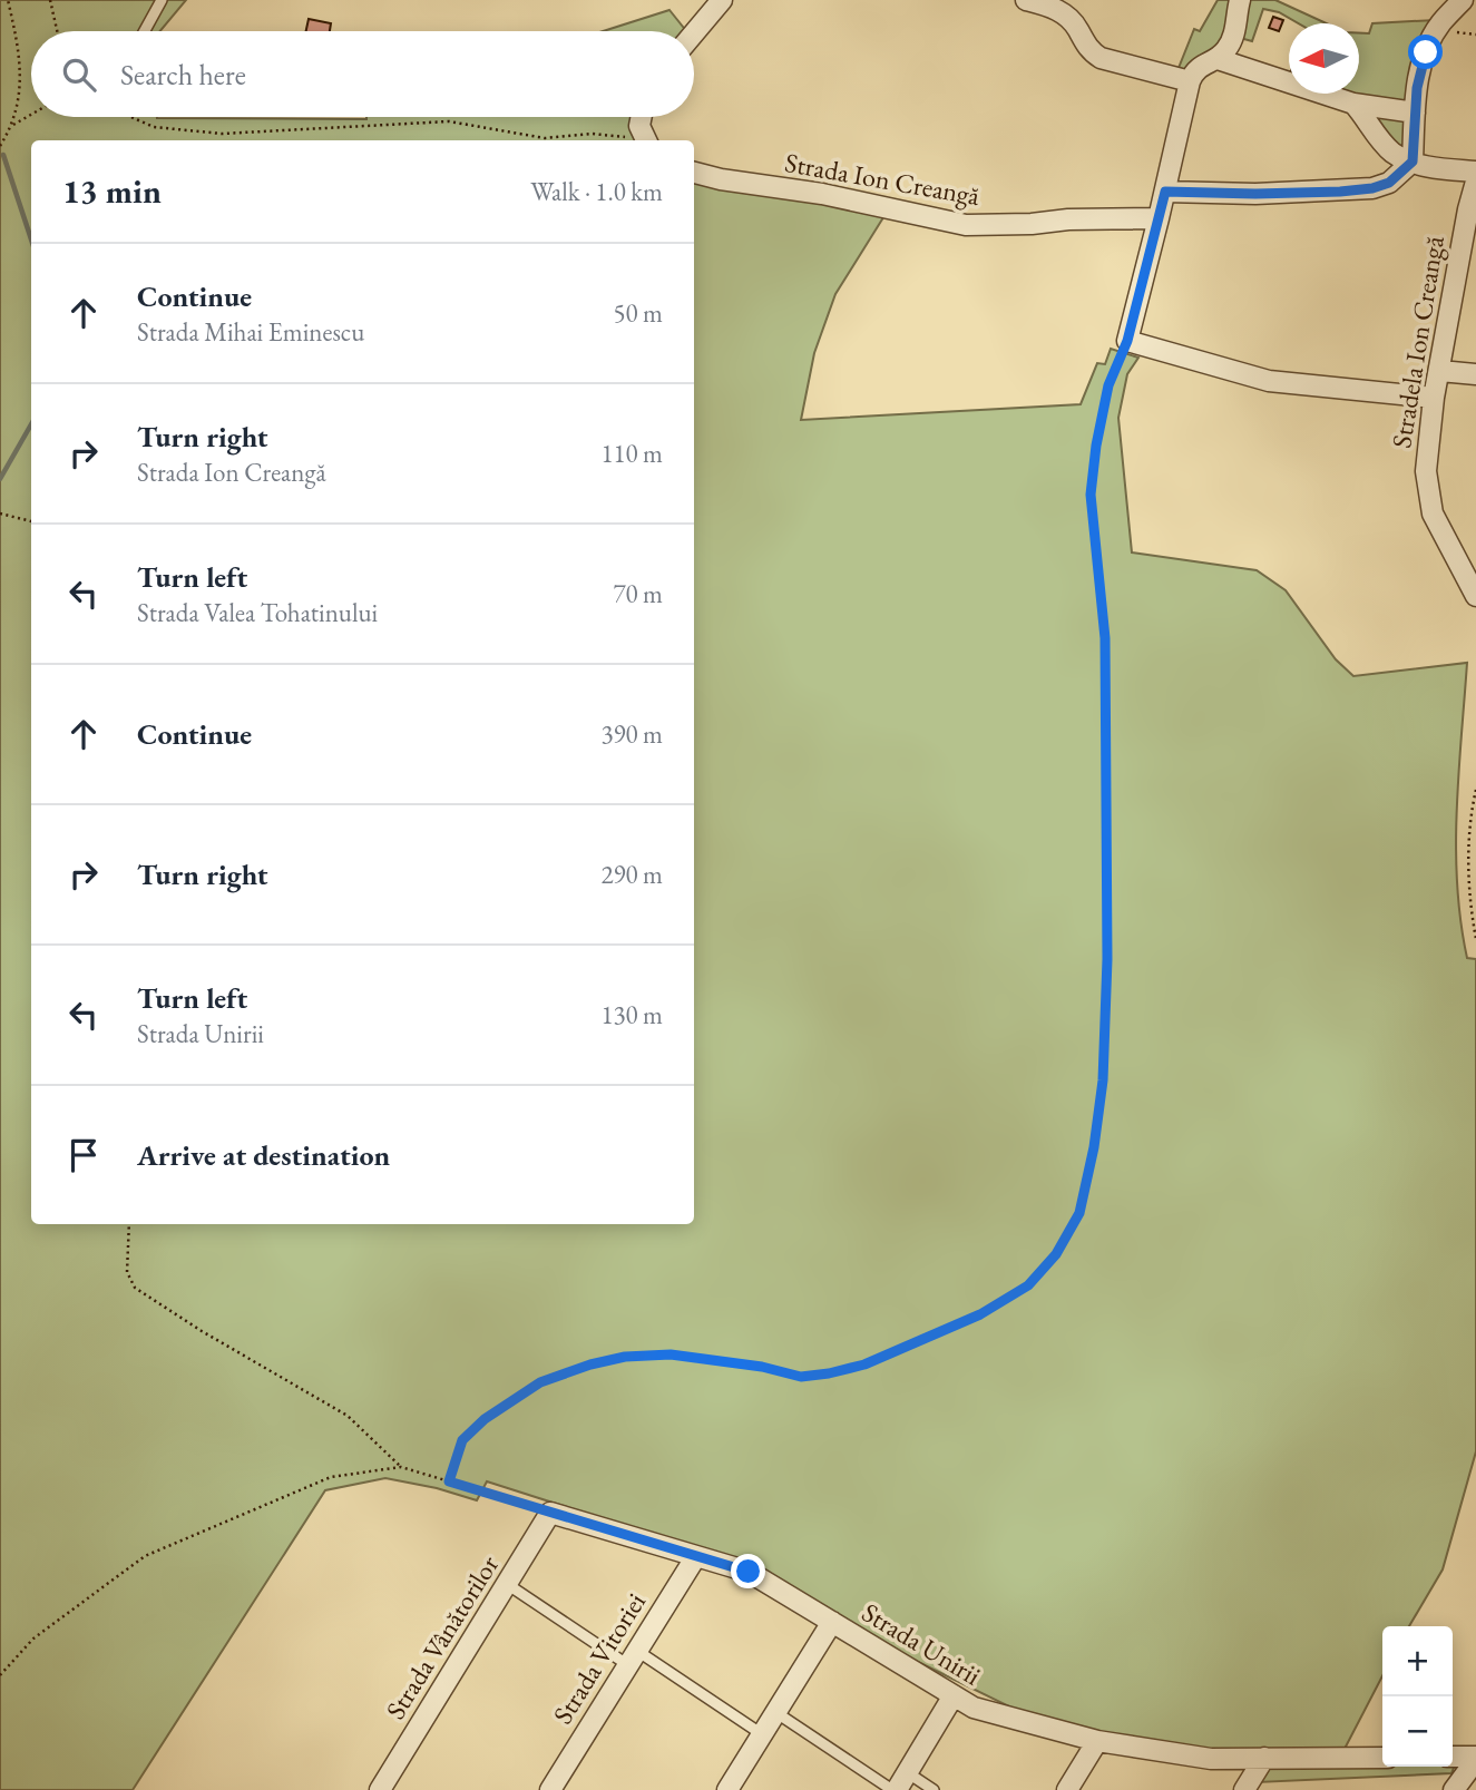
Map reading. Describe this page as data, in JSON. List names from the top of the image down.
{
  "streets": {
    "street": [
      "Strada Ion Creangă",
      "Stradela Ion Creangă",
      "Strada Vânătorilor",
      "Strada Unirii",
      "Strada Vitoriei"
    ]
  },
  "crossings": [
    ["Strada Vânătorilor", "Strada Unirii"],
    ["Strada Unirii", "Strada Vitoriei"]
  ],
  "north": "left",
  "page": {
    "search": "Search here",
    "heading": ["13 min", "Walk · 1.0 km"],
    "list": [
      ["Continue", "Strada Mihai Eminescu", "50 m"],
      ["Turn right", "Strada Ion Creangă", "110 m"],
      ["Turn left", "Strada Valea Tohatinului", "70 m"],
      ["Continue", "390 m"],
      ["Turn right", "290 m"],
      ["Turn left", "Strada Unirii", "130 m"],
      "Arrive at destination"
    ],
    "map_buttons": ["+", "−"]
  }
}
